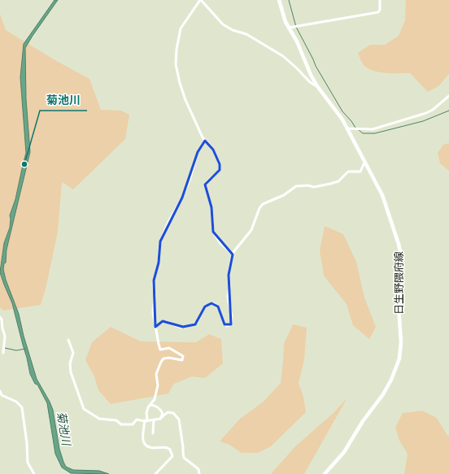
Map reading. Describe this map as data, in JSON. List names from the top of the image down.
{
  "streets": {
    "main road": ["日生野隈府線"]
  },
  "water": ["菊池川"],
  "places": ["菊池川"]
}
